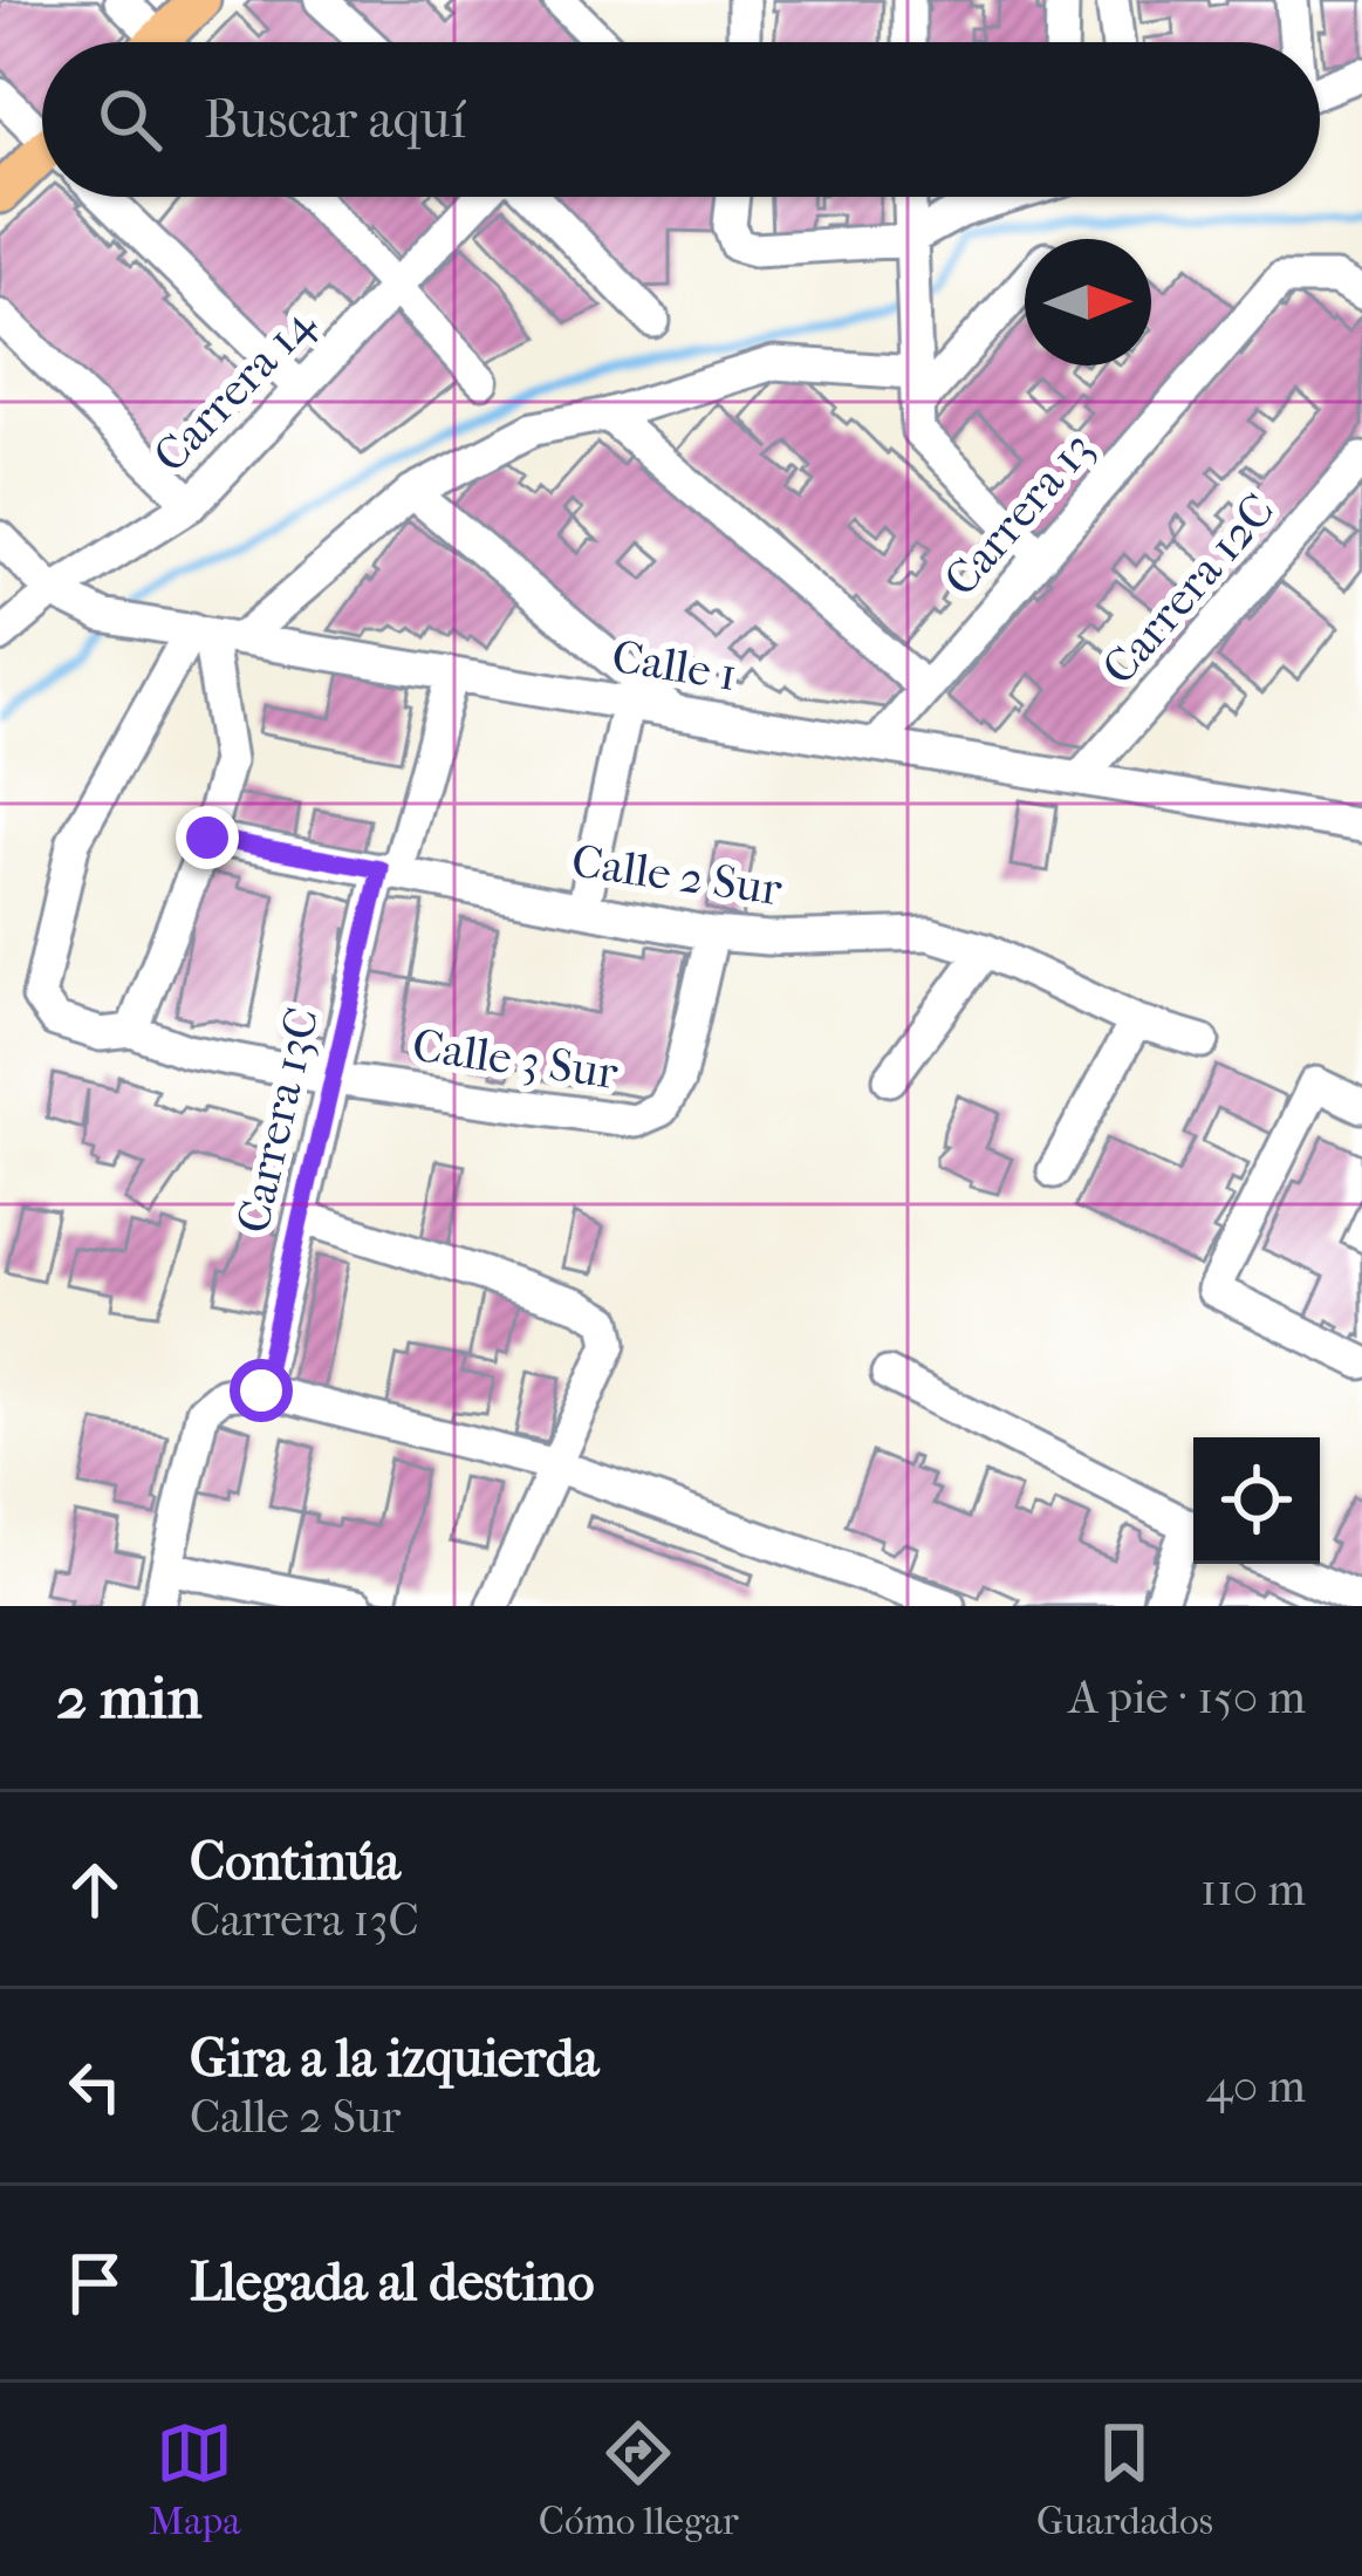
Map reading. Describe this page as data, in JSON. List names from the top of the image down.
{
  "streets": {
    "street": [
      "Carrera 14",
      "Carrera 13",
      "Carrera 12C",
      "Calle 1",
      "Calle 2 Sur",
      "Calle 3 Sur",
      "Carrera 13C"
    ]
  },
  "crossings": [
    ["Carrera 14", "Calle 1"],
    ["Carrera 13", "Calle 1"],
    ["Carrera 12C", "Calle 1"],
    ["Calle 1", "Calle 3 Sur"],
    ["Calle 1", "Carrera 13C"],
    ["Calle 2 Sur", "Calle 3 Sur"],
    ["Calle 2 Sur", "Carrera 13C"],
    ["Calle 3 Sur", "Carrera 13C"]
  ],
  "north": "right",
  "page": {
    "search": "Buscar aquí",
    "heading": ["2 min", "A pie · 150 m"],
    "list": [
      ["Continúa", "Carrera 13C", "110 m"],
      ["Gira a la izquierda", "Calle 2 Sur", "40 m"],
      "Llegada al destino"
    ],
    "nav": ["Mapa", "Cómo llegar", "Guardados"]
  }
}
